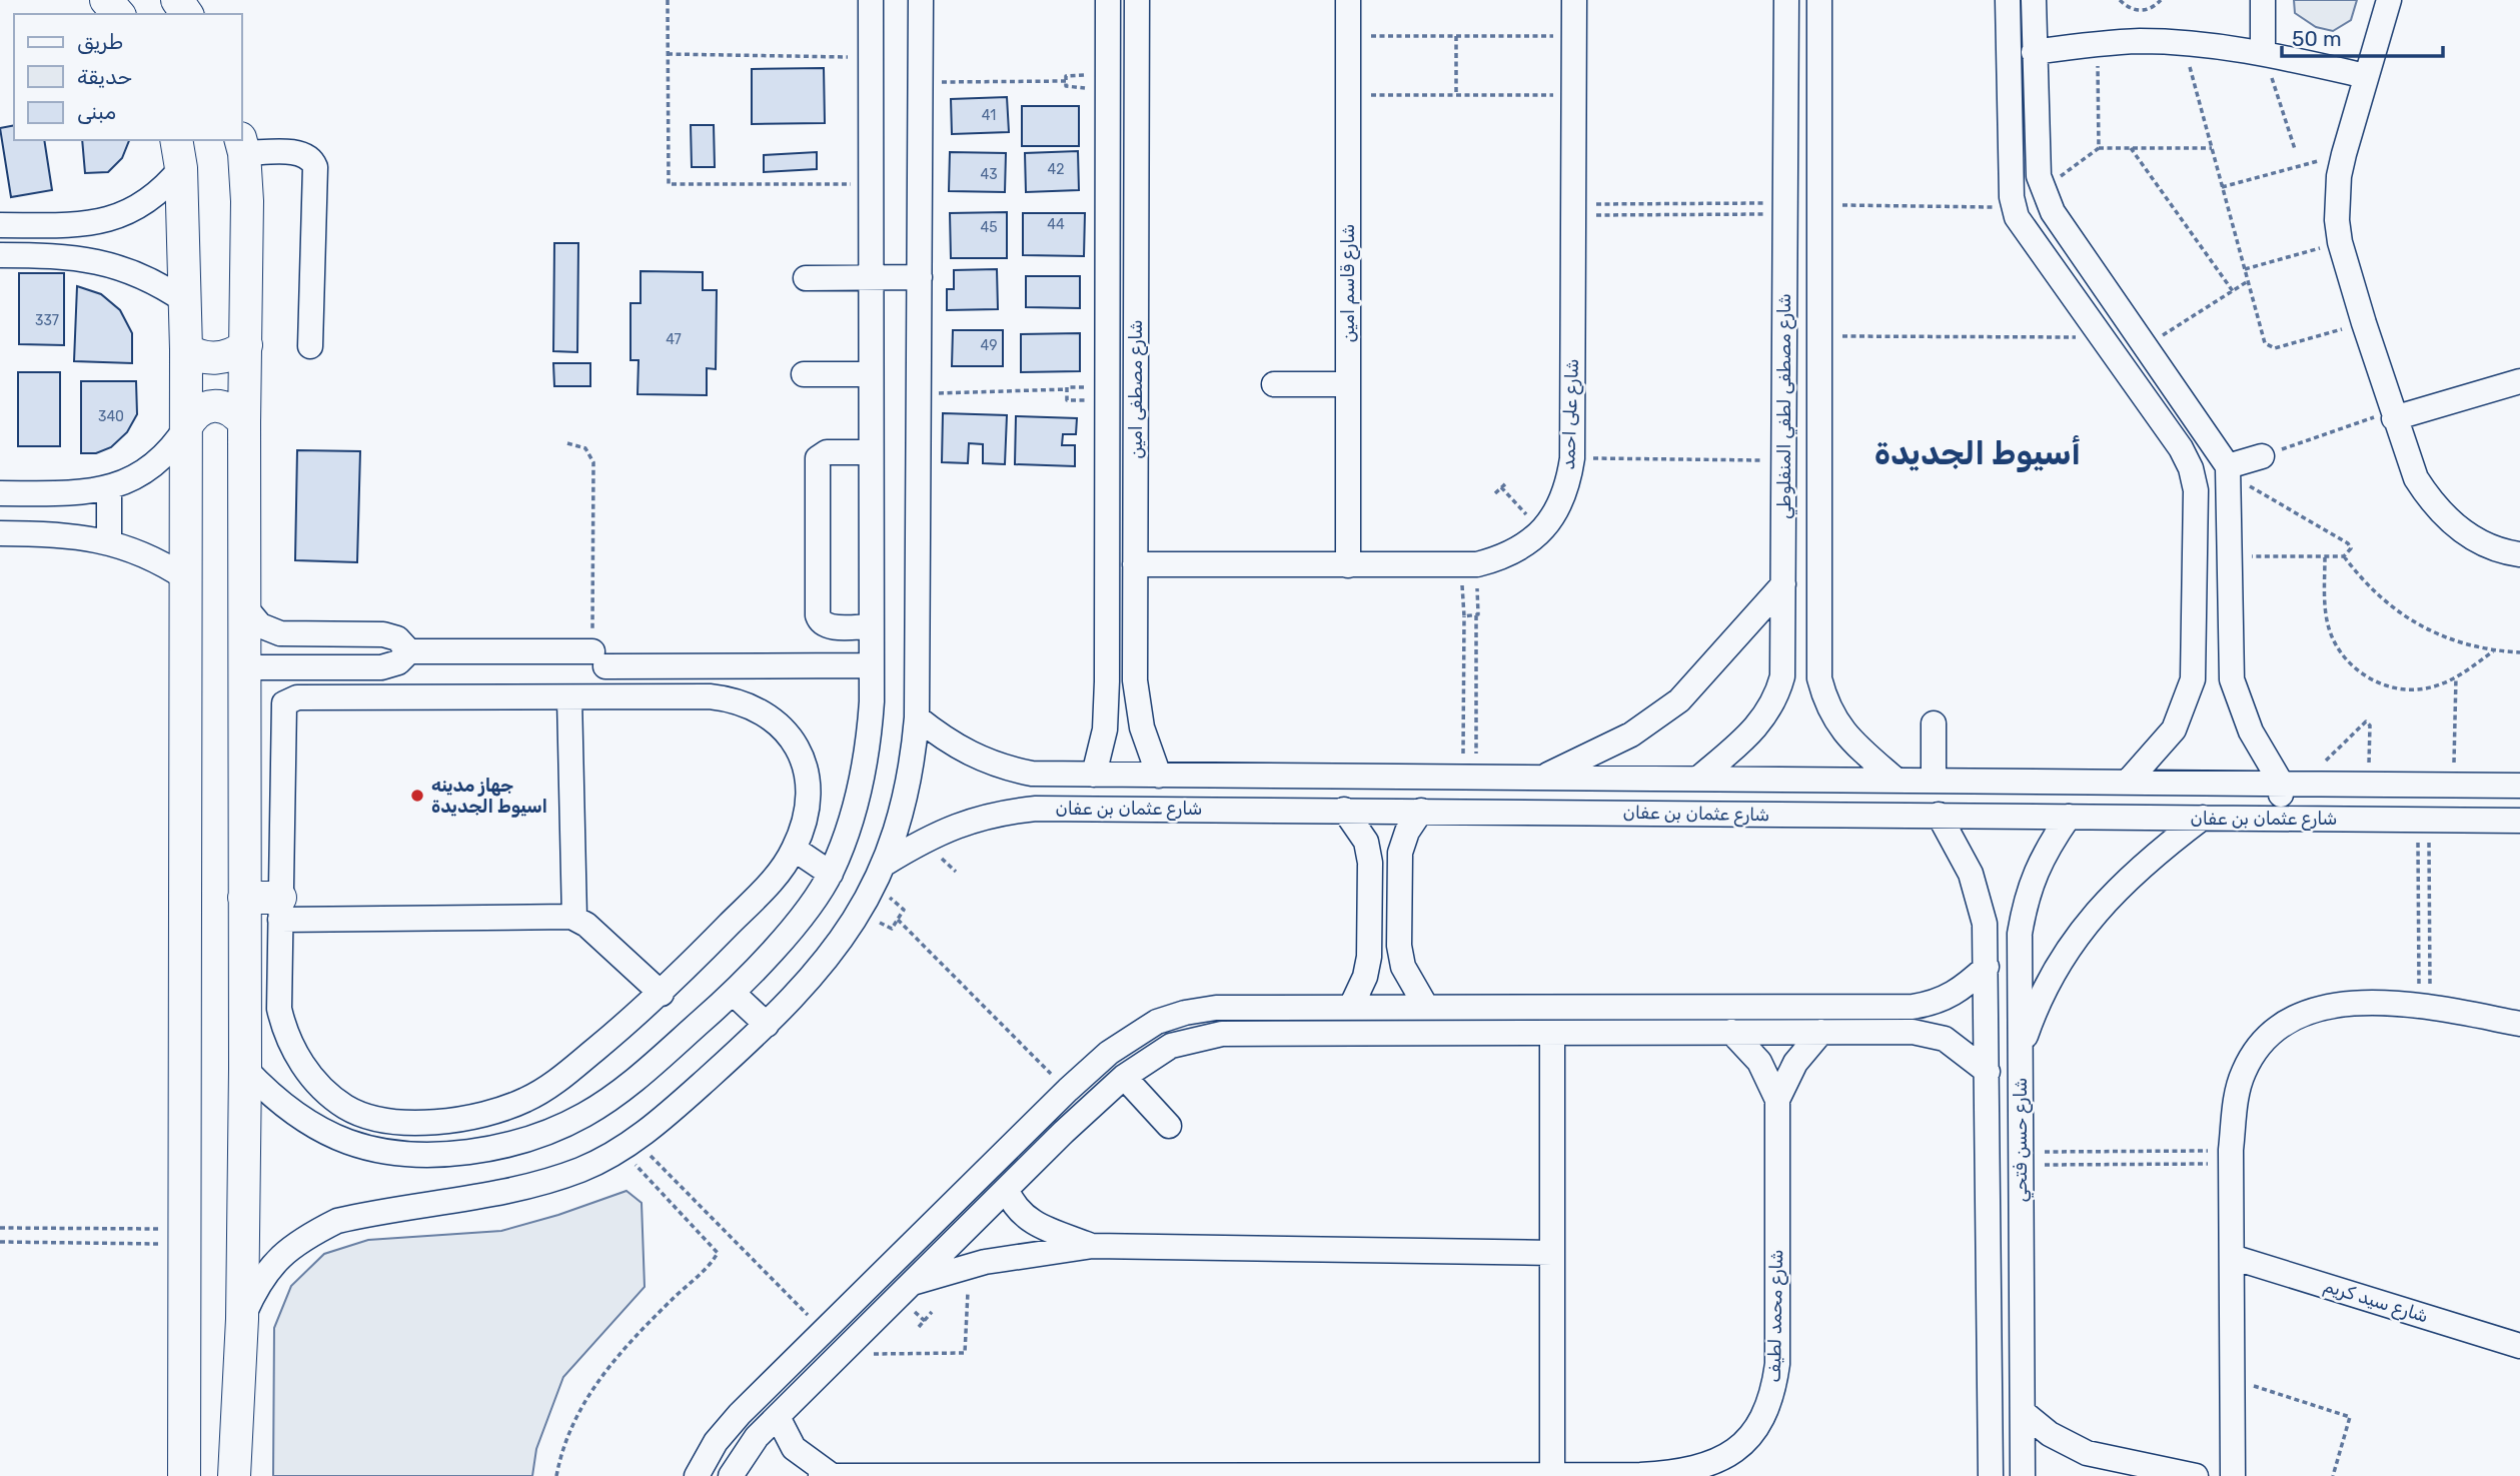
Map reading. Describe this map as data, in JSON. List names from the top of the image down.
{
  "streets": {
    "street": [
      "شارع قاسم امين",
      "شارع مصطفى امين",
      "شارع مصطفى لطفي المنفلوطي",
      "شارع على احمد",
      "شارع عثمان بن عفان",
      "شارع حسن فتحي",
      "شارع سيد كريم",
      "شارع محمد لطيف"
    ]
  },
  "crossings": [
    ["شارع قاسم امين", "شارع على احمد"],
    ["شارع مصطفى امين", "شارع على احمد"],
    ["شارع مصطفى امين", "شارع عثمان بن عفان"],
    ["شارع مصطفى لطفي المنفلوطي", "شارع عثمان بن عفان"],
    ["شارع عثمان بن عفان", "شارع حسن فتحي"]
  ],
  "districts": ["أسيوط الجديدة"],
  "places": ["جهاز مدينه اسيوط الجديدة"],
  "house_numbers": [
    "41",
    "42",
    "43",
    "44",
    "45",
    "337",
    "47",
    "49",
    "340"
  ],
  "legend": ["طريق", "حديقة", "مبنى"],
  "scale_bar": "50 m"
}
